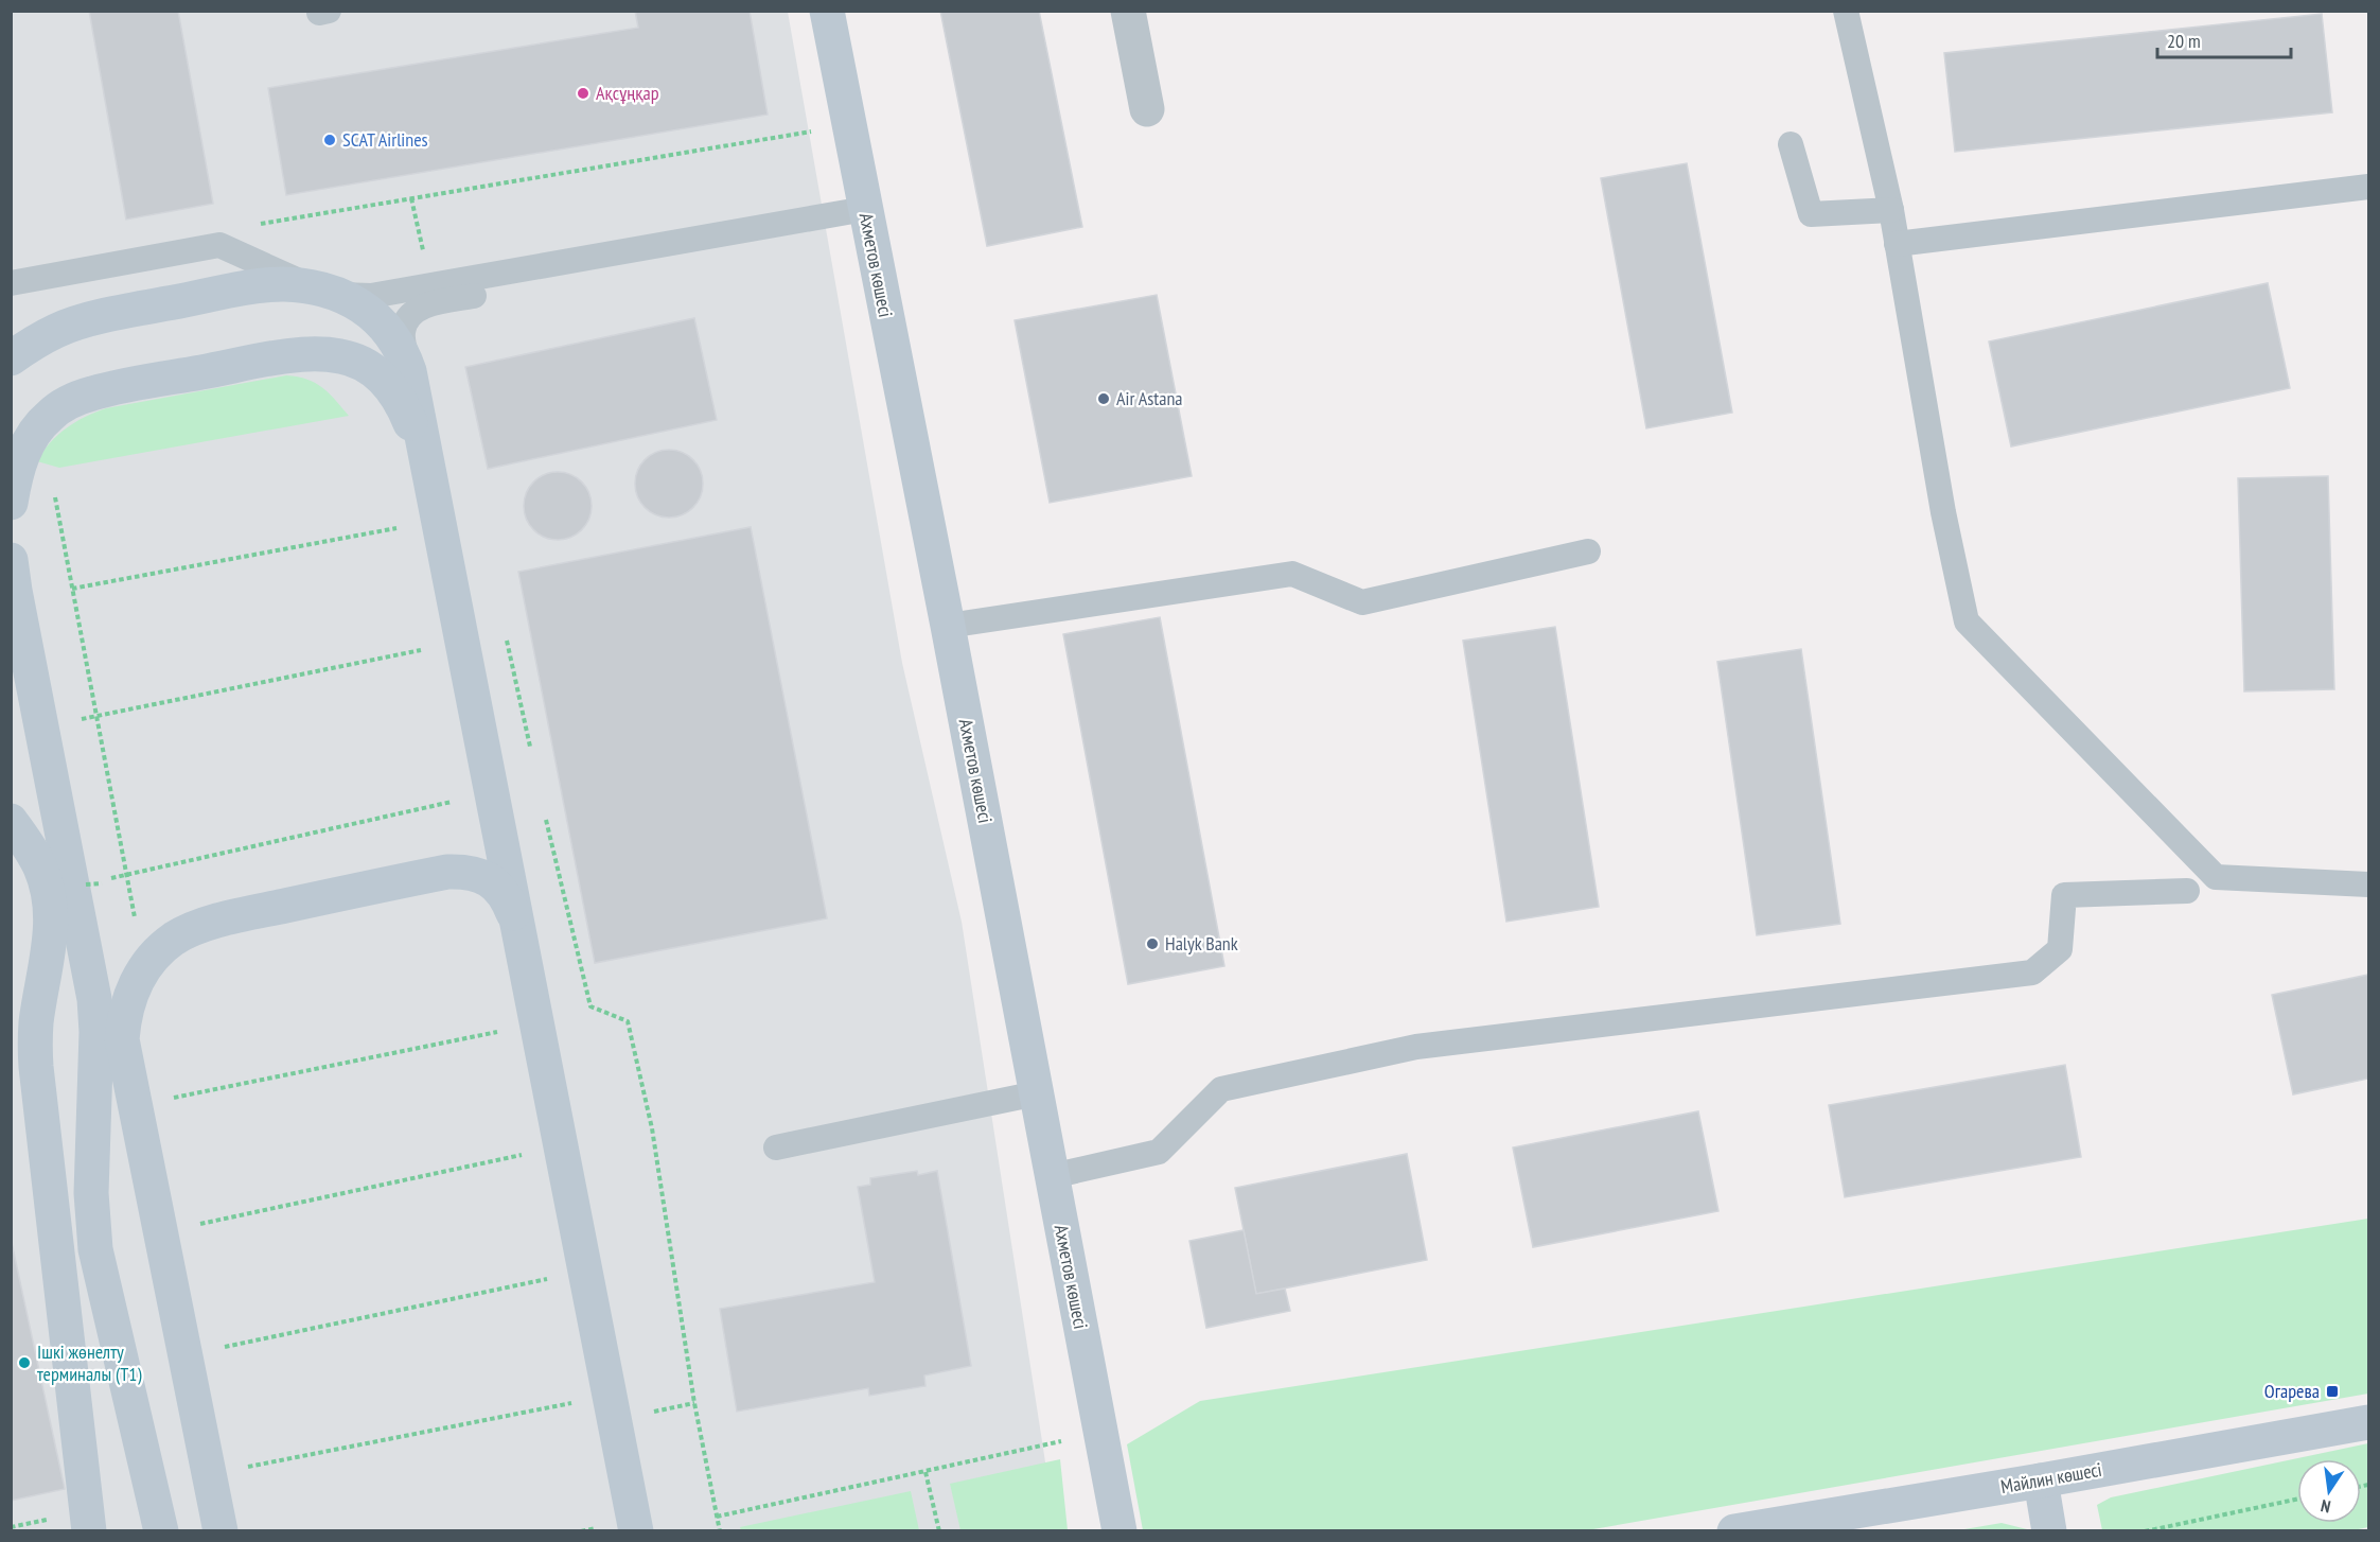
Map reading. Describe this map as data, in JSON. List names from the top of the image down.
{
  "streets": {
    "street": ["Ахметов көшесі", "Майлин көшесі"]
  },
  "places": {
    "other": [
      "Ақсұңқар",
      "SCAT Airlines",
      "Air Astana",
      "Halyk Bank",
      "Ішкі жөнелту терминалы (Т1)"
    ],
    "transit": ["Огарева"]
  },
  "scale_bar": "20 m",
  "north": "bottom"
}
